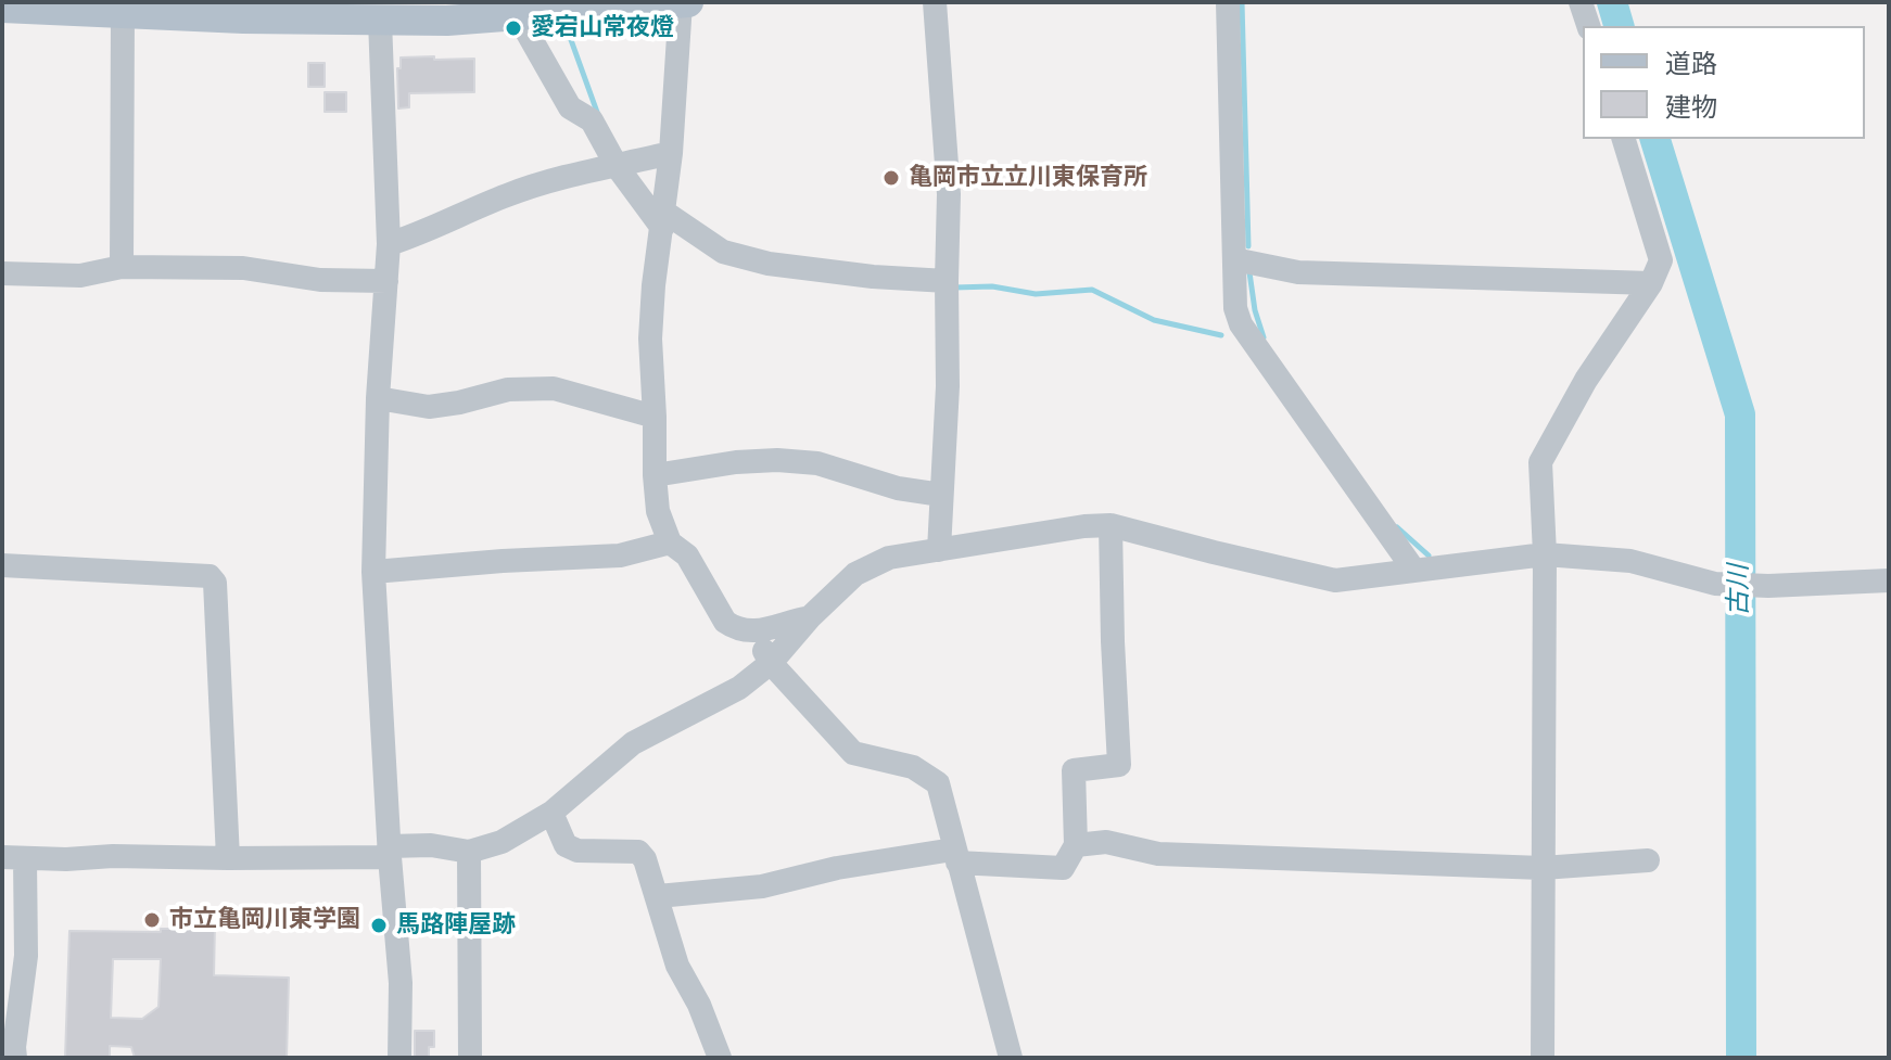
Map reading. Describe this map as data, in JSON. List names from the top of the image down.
{
  "water": ["古川"],
  "places": [
    "愛宕山常夜燈",
    "亀岡市立立川東保育所",
    "市立亀岡川東学園",
    "馬路陣屋跡"
  ],
  "legend": ["道路", "建物"]
}
